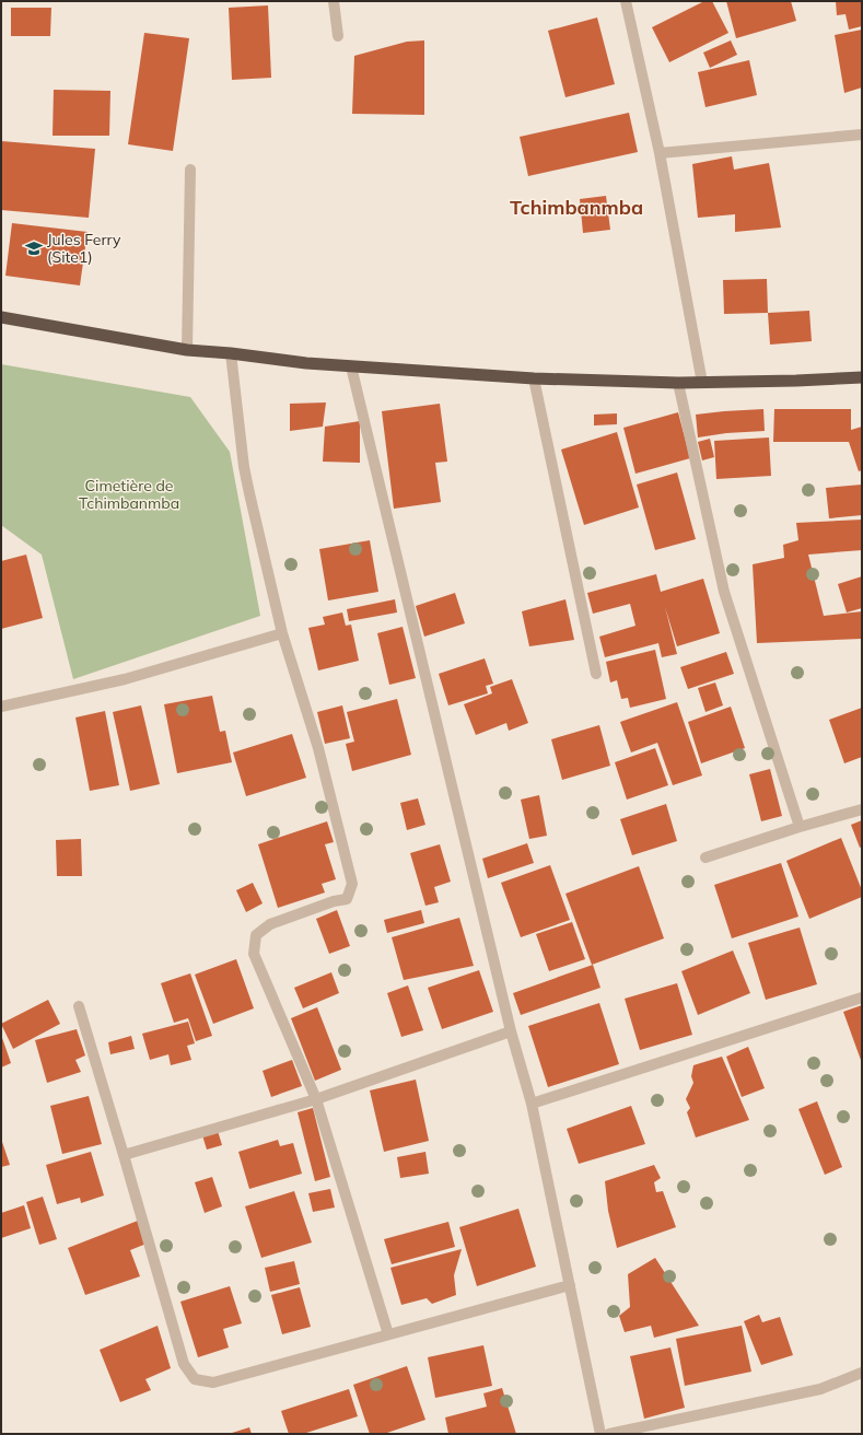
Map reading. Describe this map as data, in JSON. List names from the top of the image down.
{
  "districts": ["Tchimbanmba"],
  "parks": ["Cimetière de Tchimbanmba"],
  "places": {
    "school or university": ["Jules Ferry (Site1)"]
  }
}
